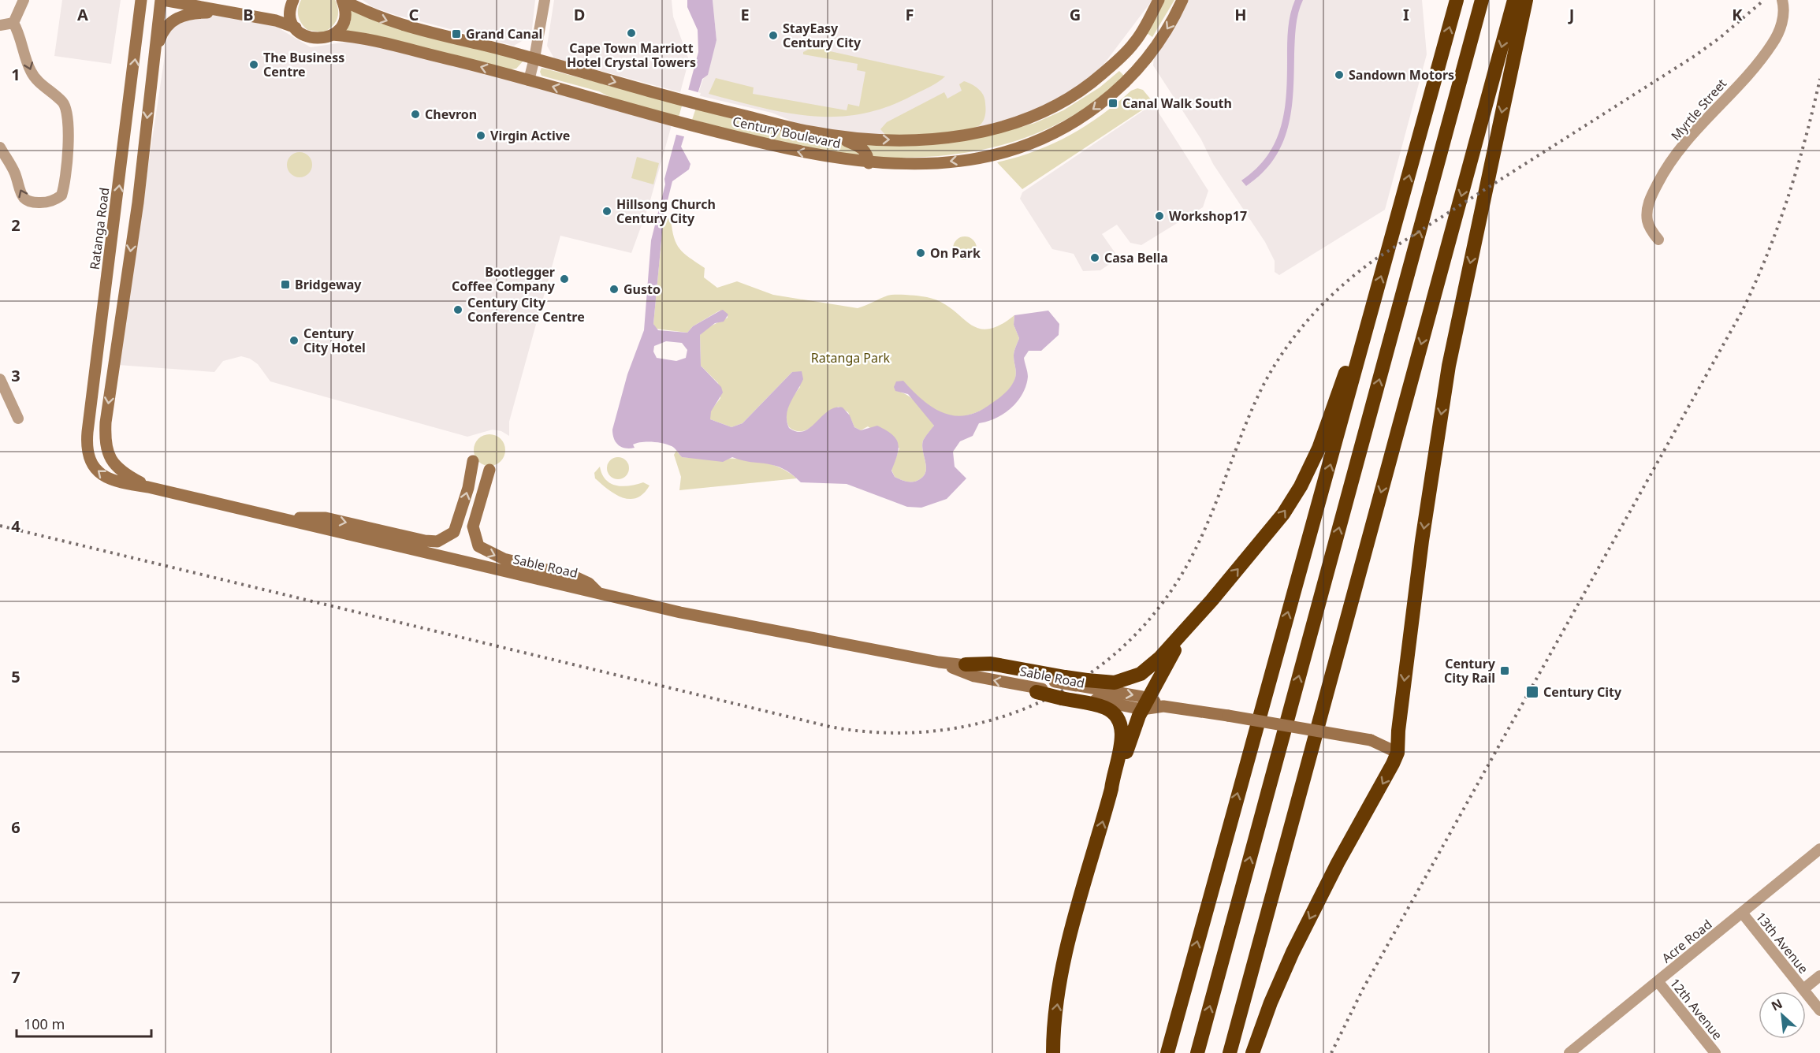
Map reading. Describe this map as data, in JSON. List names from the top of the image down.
{
  "streets": {
    "main road": ["Century Boulevard", "Ratanga Road", "Sable Road"],
    "street": [
      "Myrtle Street",
      "Acre Road",
      "13th Avenue",
      "12th Avenue"
    ]
  },
  "crossings": [
    ["Ratanga Road", "Sable Road"],
    ["Acre Road", "13th Avenue"],
    ["Acre Road", "12th Avenue"]
  ],
  "one_way": ["Ratanga Road"],
  "parks": ["Ratanga Park"],
  "places": {
    "other": [
      "Cape Town Marriott Hotel Crystal Towers",
      "StayEasy Century City",
      "The Business Centre",
      "Sandown Motors",
      "Chevron",
      "Virgin Active",
      "Hillsong Church Century City",
      "Workshop17",
      "On Park",
      "Casa Bella",
      "Bootlegger Coffee Company",
      "Gusto",
      "Century City Conference Centre",
      "Century City Hotel"
    ],
    "transit": [
      "Grand Canal",
      "Canal Walk South",
      "Bridgeway",
      "Century City Rail",
      "Century City"
    ]
  },
  "scale_bar": "100 m",
  "north": "top left",
  "grid": {
    "columns": [
      "A",
      "B",
      "C",
      "D",
      "E",
      "F",
      "G",
      "H",
      "I",
      "J",
      "K"
    ],
    "rows": [
      "1",
      "2",
      "3",
      "4",
      "5",
      "6",
      "7"
    ]
  }
}
